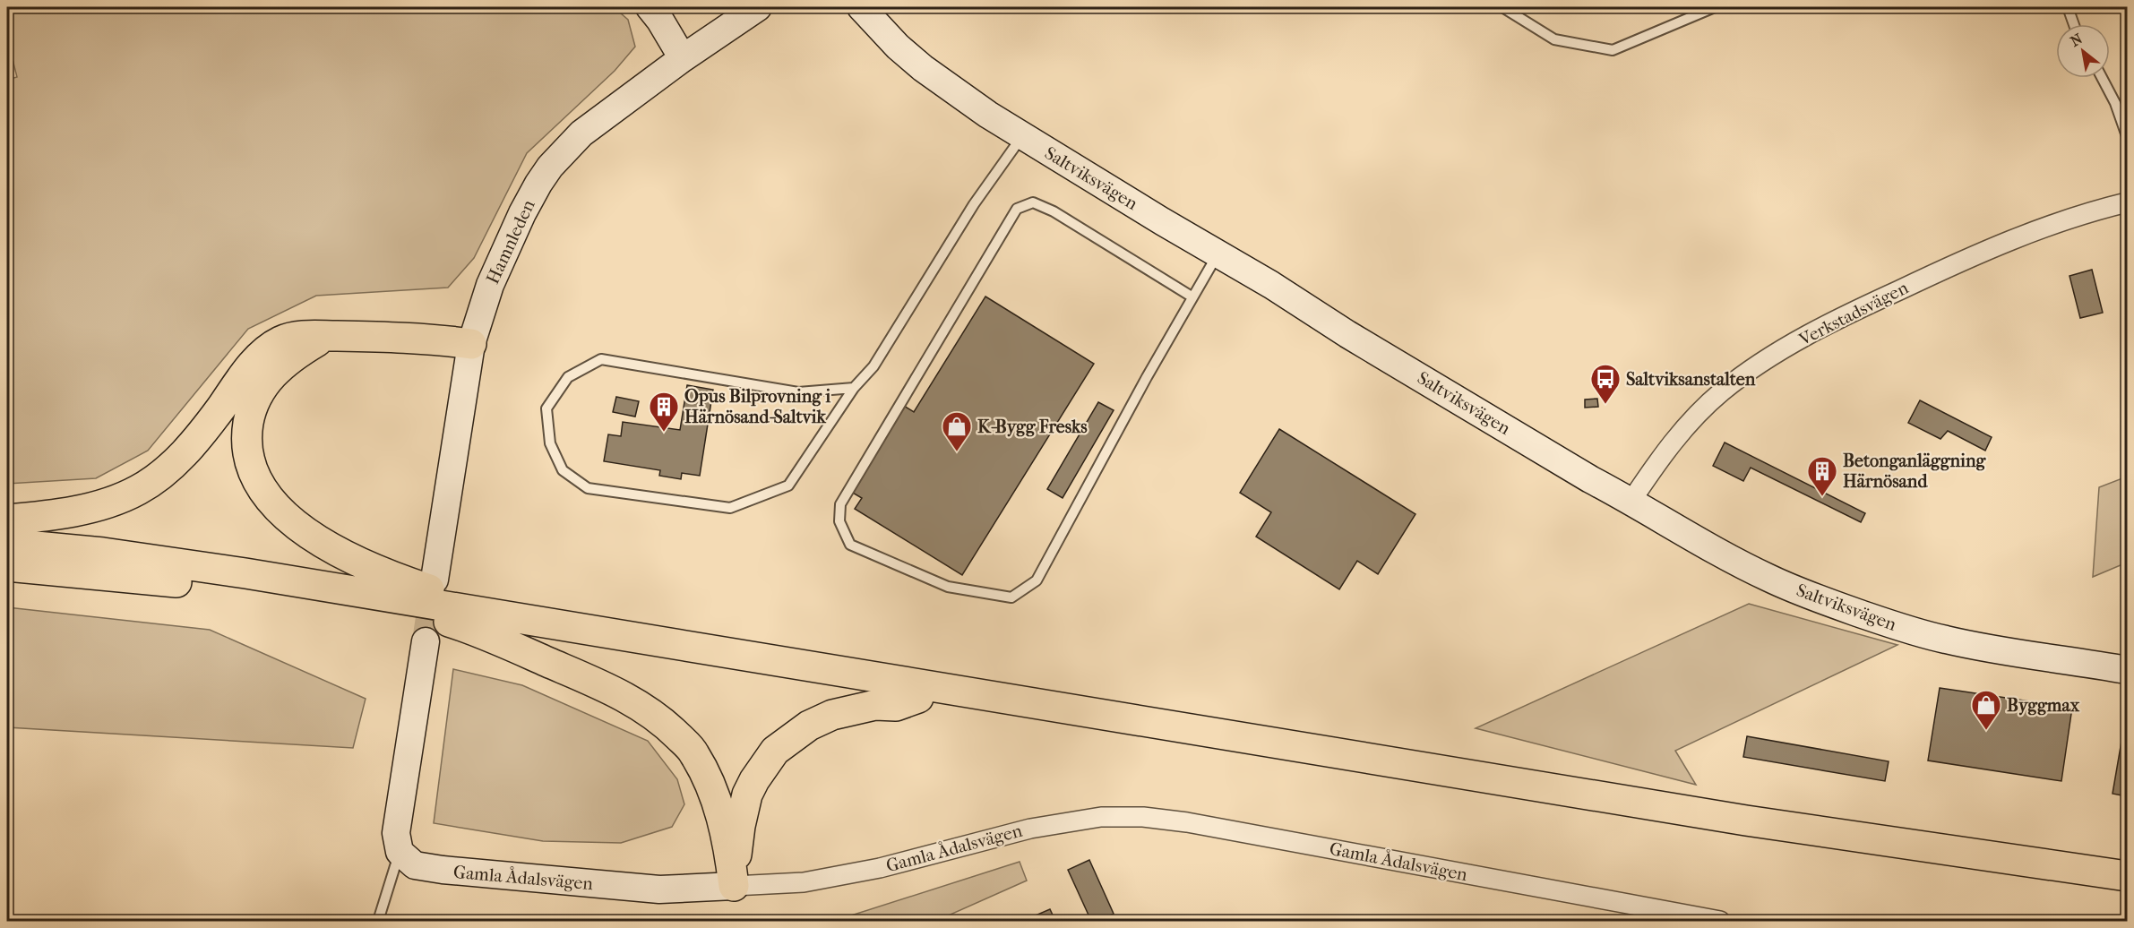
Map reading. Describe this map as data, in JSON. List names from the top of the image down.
{
  "streets": {
    "street": [
      "Saltviksvägen",
      "Hamnleden",
      "Verkstadsvägen",
      "Gamla Ådalsvägen"
    ]
  },
  "crossings": [
    ["Saltviksvägen", "Verkstadsvägen"]
  ],
  "places": {
    "bus stop": ["Saltviksanstalten"],
    "building": ["Opus Bilprovning i Härnösand-Saltvik", "Betonganläggning Härnösand"],
    "shop": ["K-Bygg Fresks", "Byggmax"]
  },
  "north": "top left"
}
